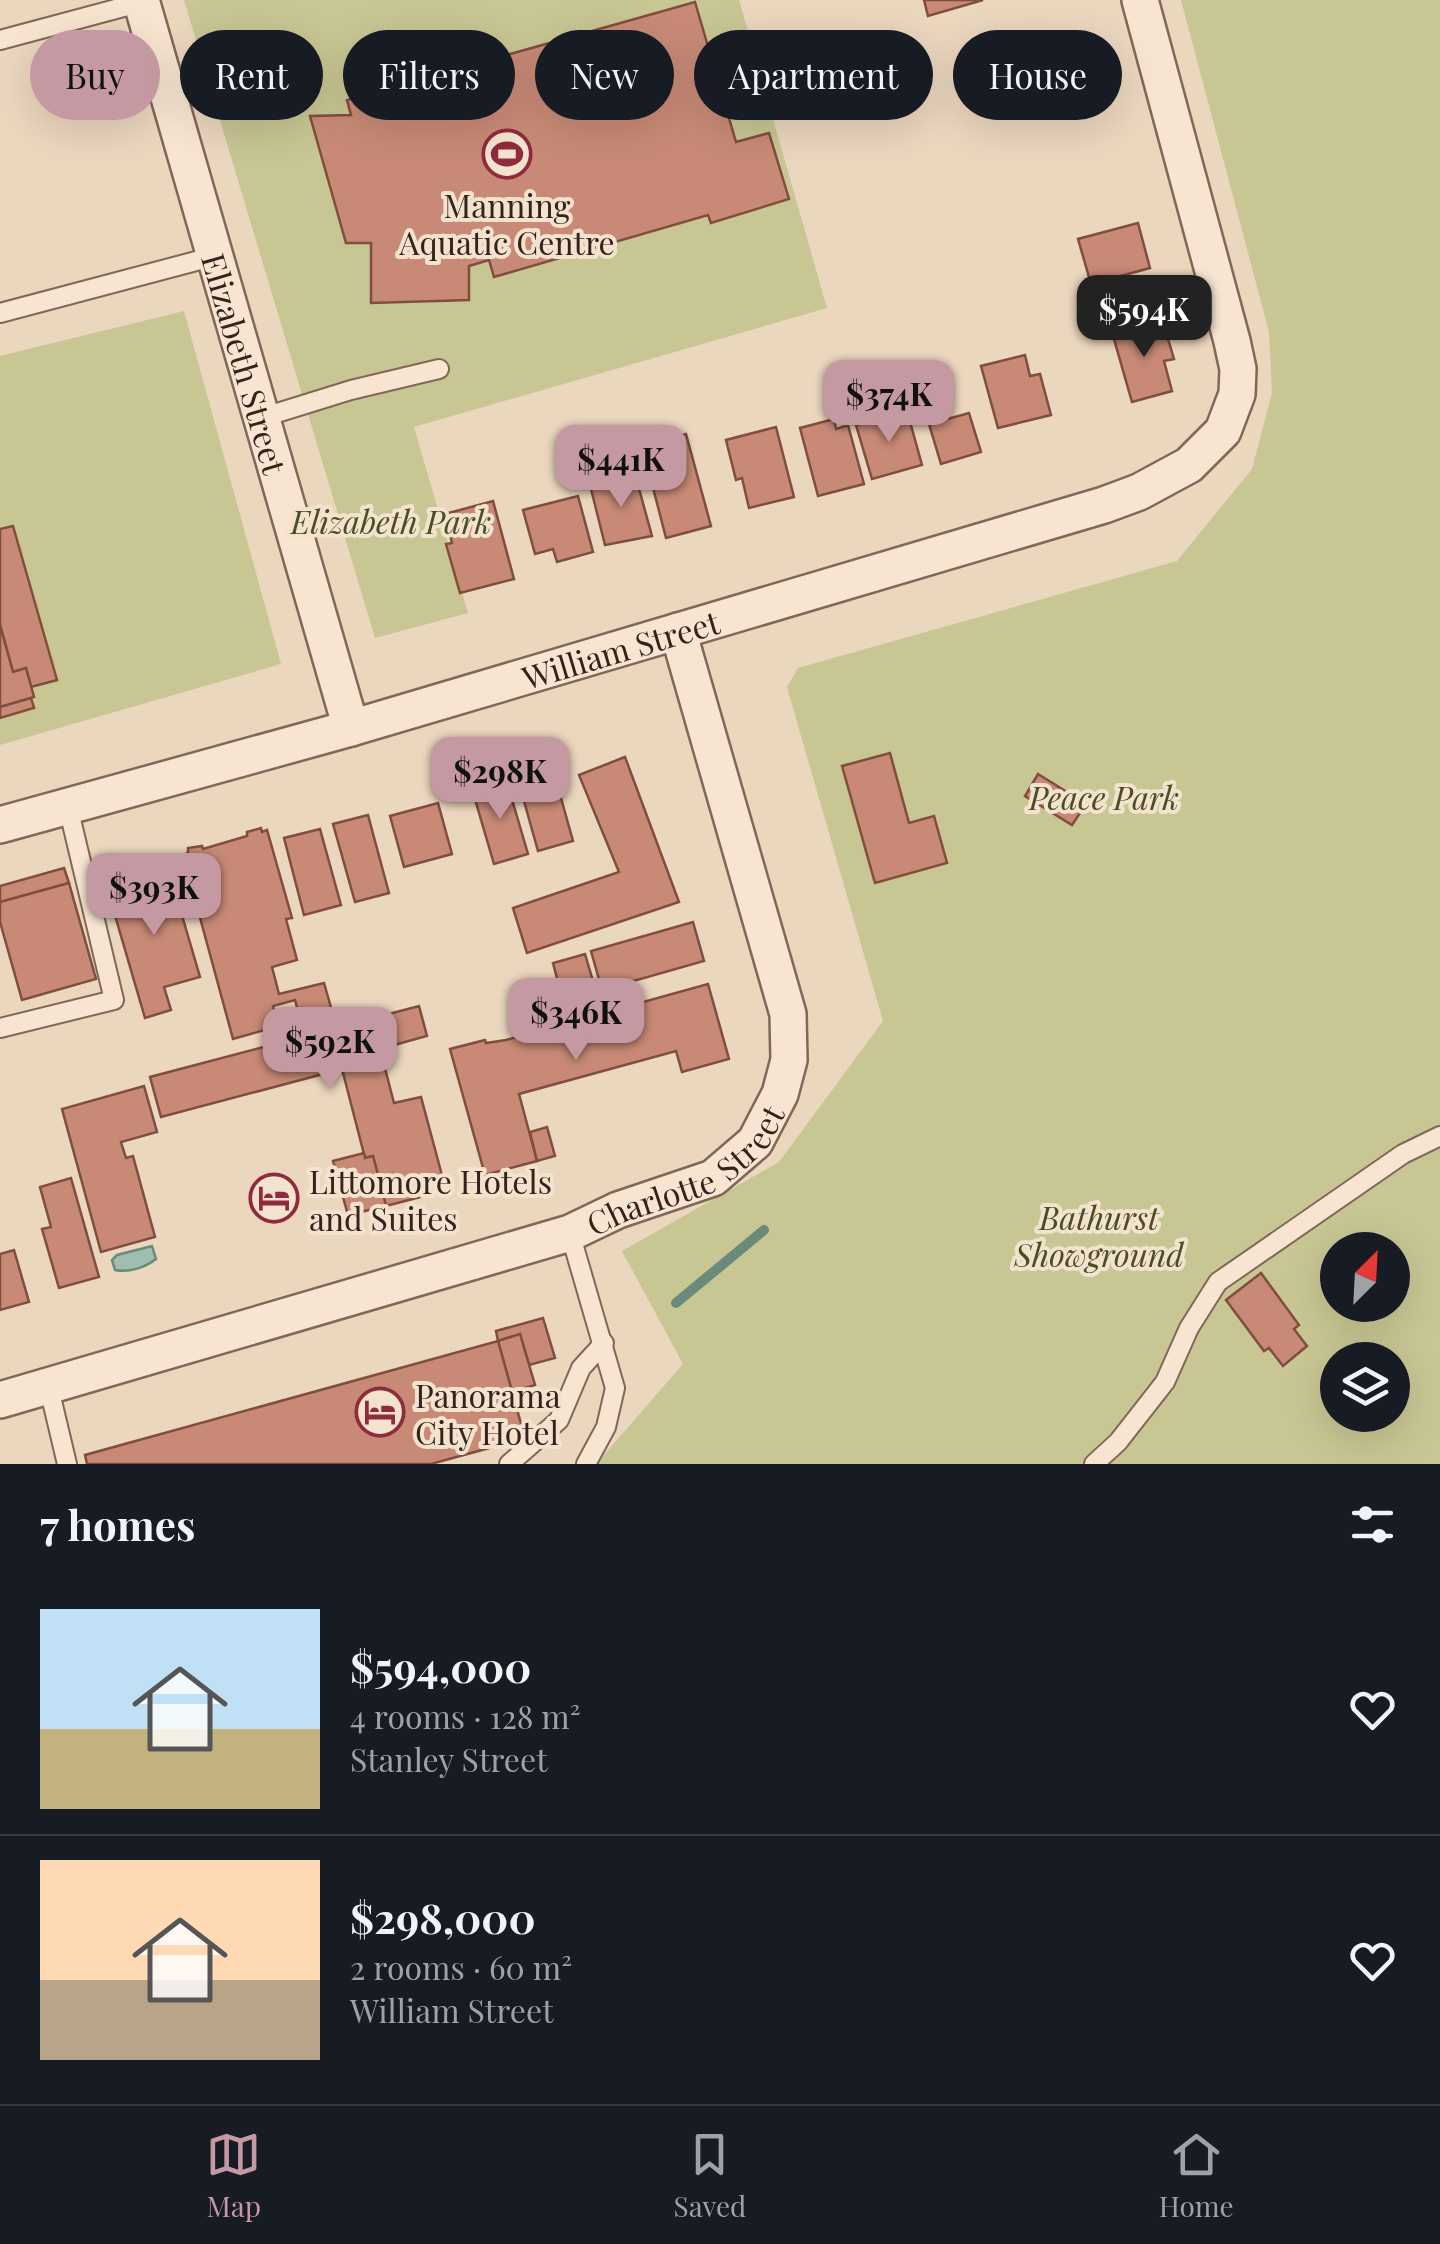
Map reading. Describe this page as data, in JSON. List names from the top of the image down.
{
  "streets": {
    "street": ["Elizabeth Street", "William Street", "Charlotte Street"]
  },
  "crossings": [
    ["Elizabeth Street", "William Street"],
    ["William Street", "Charlotte Street"]
  ],
  "parks": ["Elizabeth Park", "Peace Park", "Bathurst Showground"],
  "places": {
    "sports": ["Manning Aquatic Centre"],
    "hotel": ["Littomore Hotels and Suites", "Panorama City Hotel"]
  },
  "north": "top right",
  "page": {
    "chip": [
      "Buy",
      "Rent",
      "Filters",
      "New",
      "Apartment",
      "House"
    ],
    "price": [
      "$594K",
      "$374K",
      "$441K",
      "$298K",
      "$393K",
      "$346K",
      "$592K"
    ],
    "heading": "7 homes",
    "list": [
      {
        "name": "$594,000",
        "note": "4 rooms · 128 m² · Stanley Street"
      },
      {
        "name": "$298,000",
        "note": "2 rooms · 60 m² · William Street"
      }
    ],
    "tabs": ["Map", "Saved", "Home"]
  }
}
